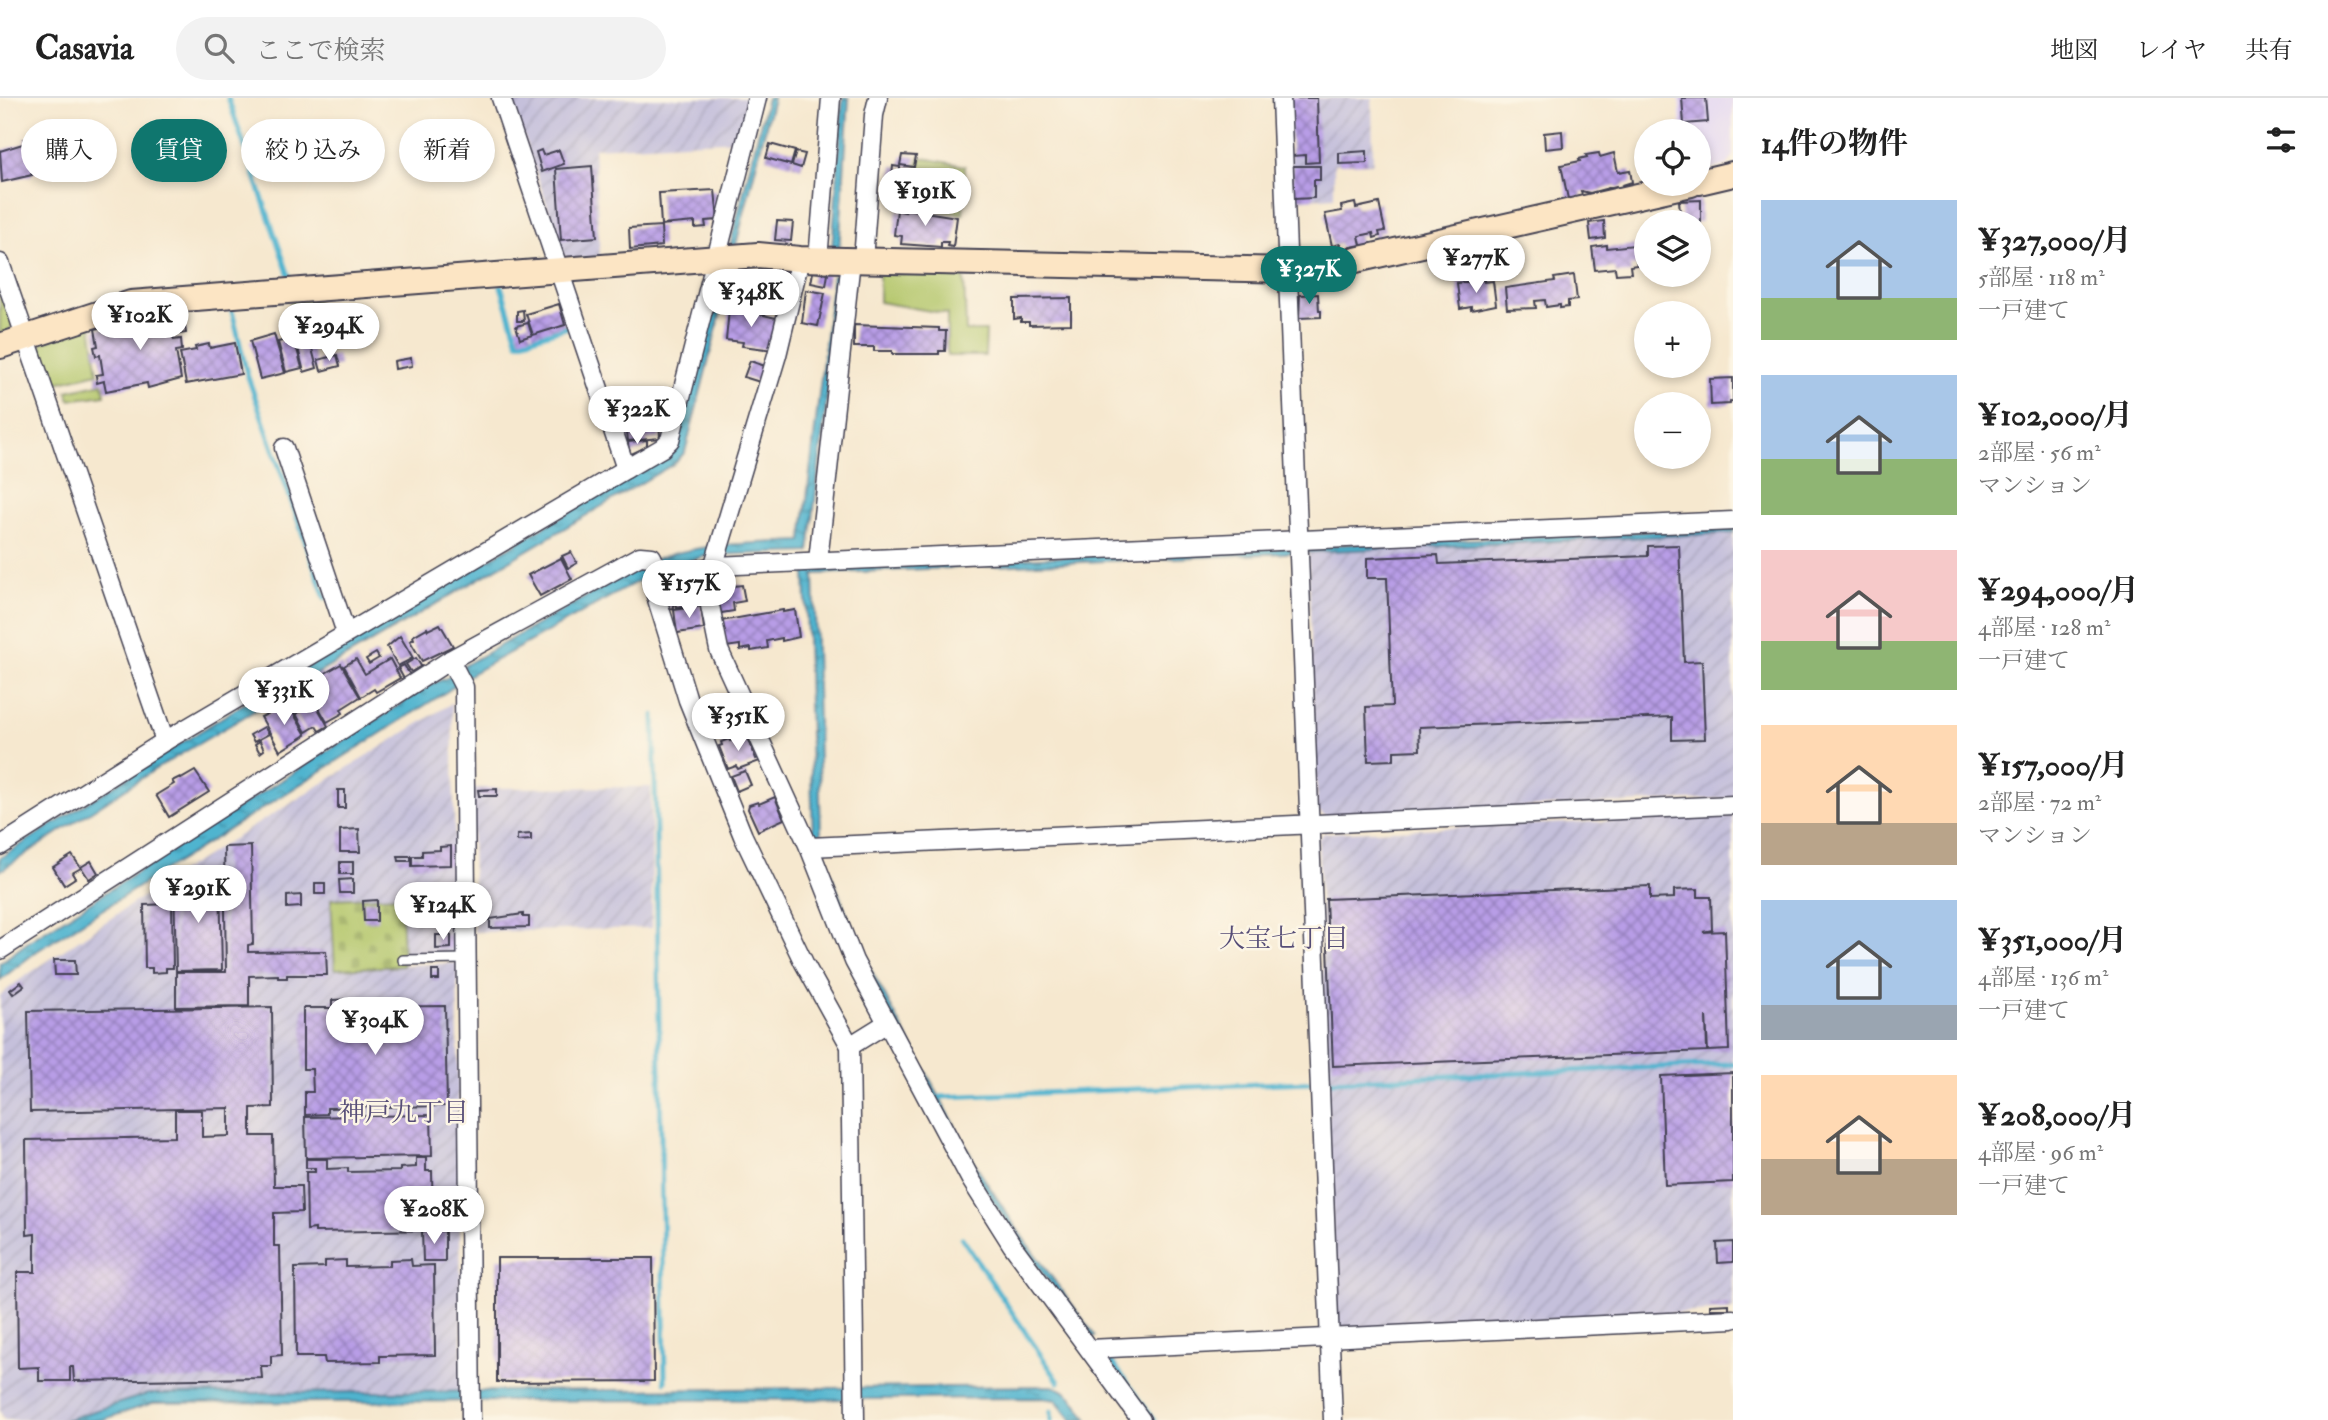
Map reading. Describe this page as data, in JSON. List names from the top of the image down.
{
  "districts": ["大宝七丁目", "神戸九丁目"],
  "page": {
    "header": "Casavia",
    "search": "ここで検索",
    "nav": ["地図", "レイヤ", "共有"],
    "heading": "14件の物件",
    "map_buttons": ["+", "−"],
    "chip": [
      "購入",
      "賃貸",
      "絞り込み",
      "新着"
    ],
    "price": [
      "¥191K",
      "¥277K",
      "¥327K",
      "¥348K",
      "¥102K",
      "¥294K",
      "¥322K",
      "¥157K",
      "¥331K",
      "¥351K",
      "¥291K",
      "¥124K",
      "¥304K",
      "¥208K"
    ],
    "list": [
      {
        "name": "¥327,000/月",
        "note": "5部屋 · 118 m² · 一戸建て"
      },
      {
        "name": "¥102,000/月",
        "note": "2部屋 · 56 m² · マンション"
      },
      {
        "name": "¥294,000/月",
        "note": "4部屋 · 128 m² · 一戸建て"
      },
      {
        "name": "¥157,000/月",
        "note": "2部屋 · 72 m² · マンション"
      },
      {
        "name": "¥351,000/月",
        "note": "4部屋 · 136 m² · 一戸建て"
      },
      {
        "name": "¥208,000/月",
        "note": "4部屋 · 96 m² · 一戸建て"
      }
    ]
  }
}
